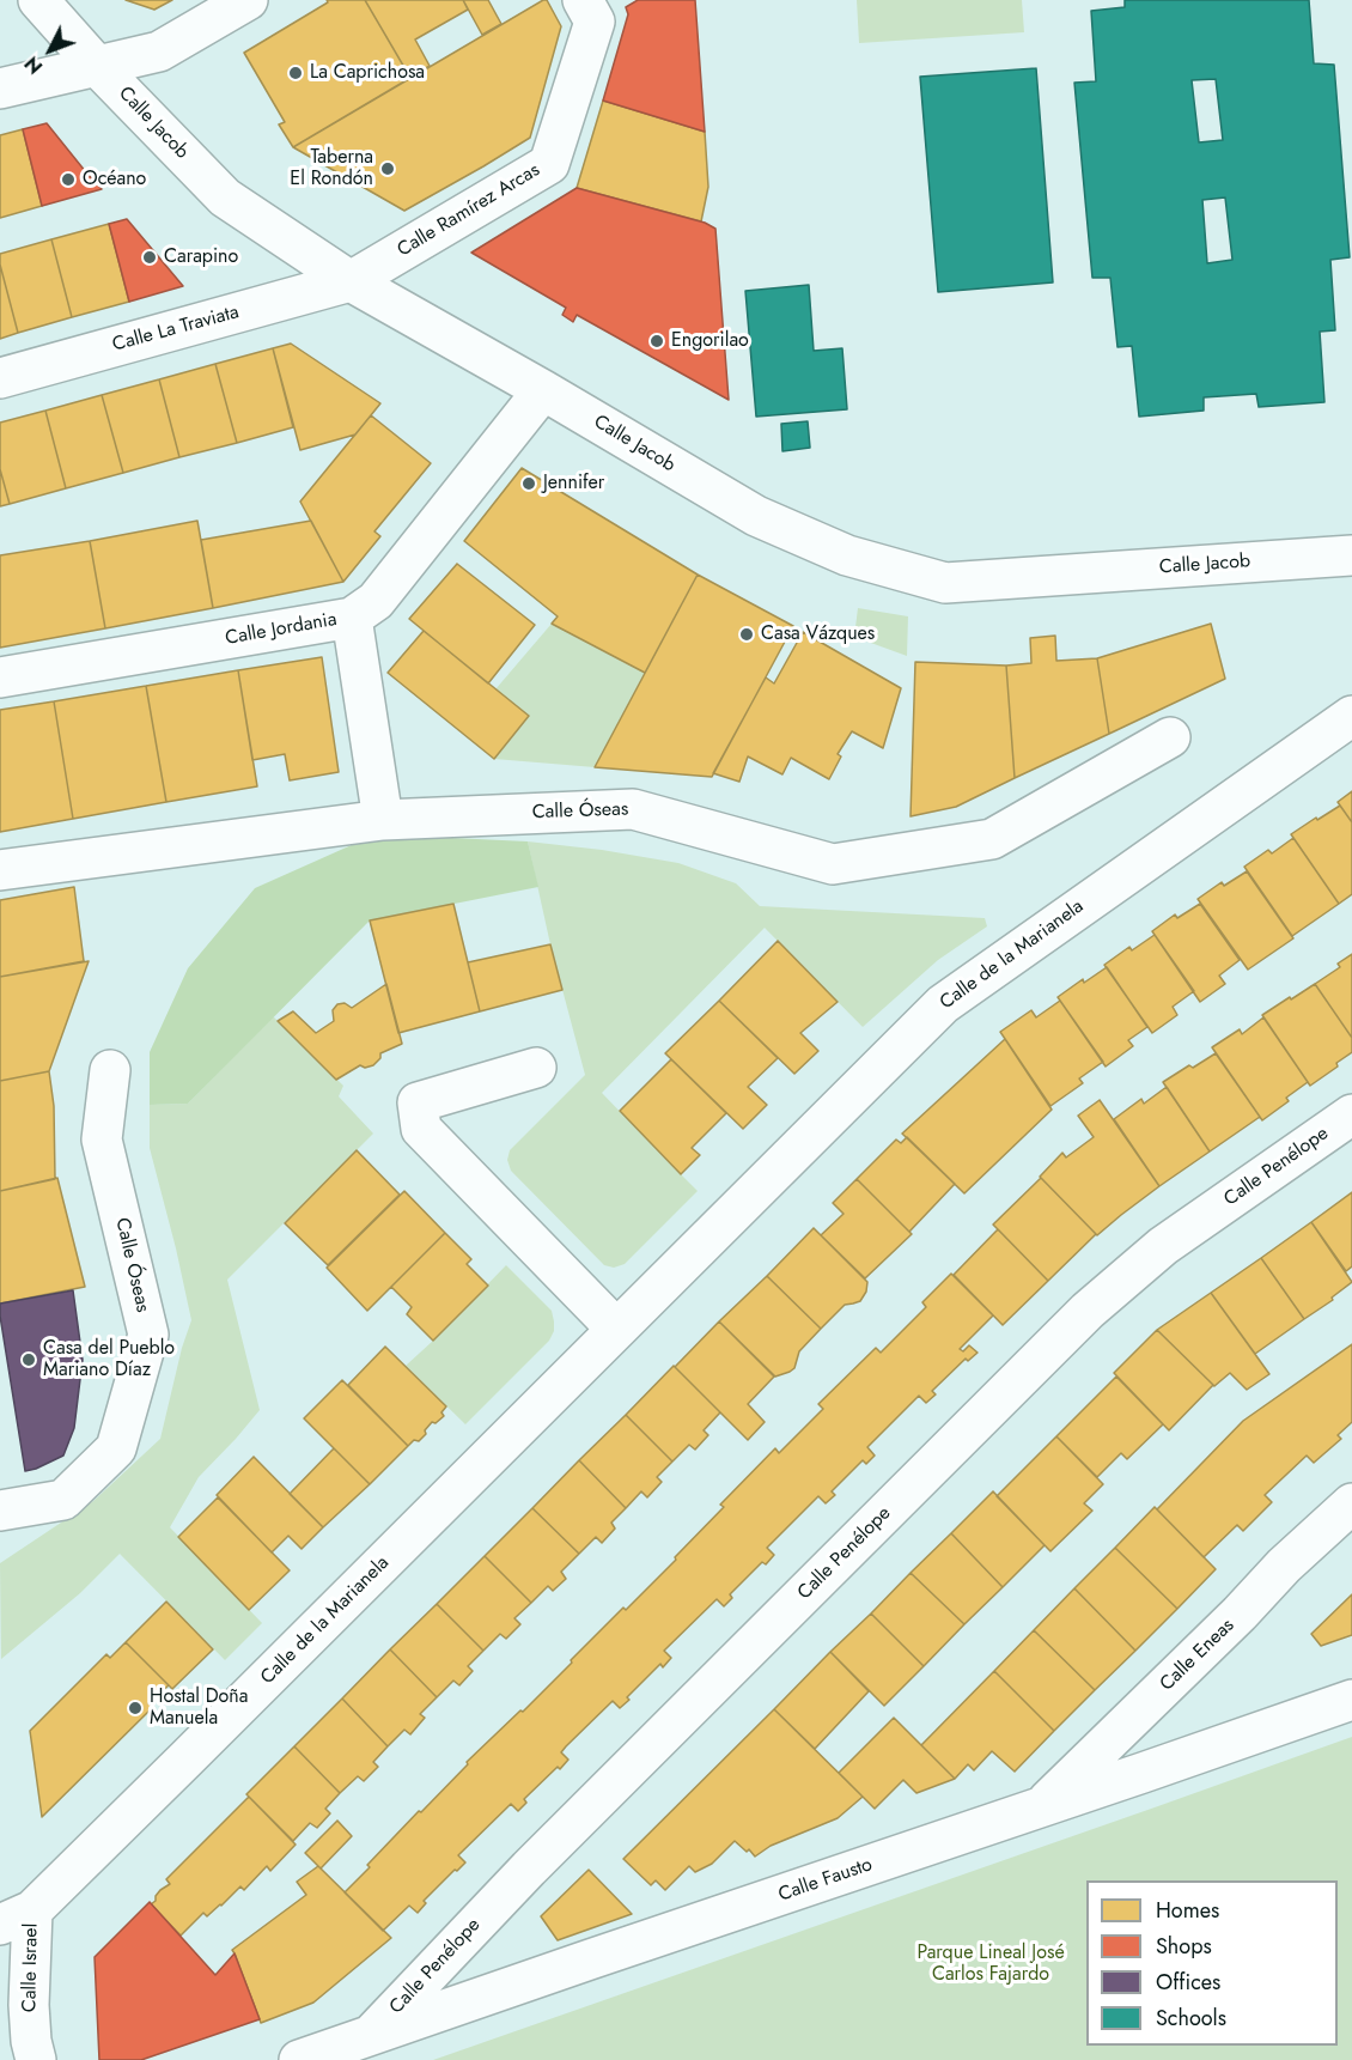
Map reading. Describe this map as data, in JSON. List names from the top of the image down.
{
  "streets": {
    "street": [
      "Calle Jacob",
      "Calle Ramírez Arcas",
      "Calle La Traviata",
      "Calle Jordania",
      "Calle Óseas",
      "Calle de la Marianela",
      "Calle Penélope",
      "Calle Eneas",
      "Calle Fausto",
      "Calle Israel"
    ]
  },
  "crossings": [
    ["Calle Jacob", "Calle Ramírez Arcas"],
    ["Calle Jacob", "Calle La Traviata"],
    ["Calle Jacob", "Calle Jordania"],
    ["Calle Ramírez Arcas", "Calle La Traviata"],
    ["Calle de la Marianela", "Calle Israel"],
    ["Calle Penélope", "Calle Fausto"],
    ["Calle Eneas", "Calle Fausto"]
  ],
  "parks": ["Parque Lineal José Carlos Fajardo"],
  "places": [
    "La Caprichosa",
    "Taberna El Rondón",
    "Océano",
    "Carapino",
    "Engorilao",
    "Jennifer",
    "Casa Vázques",
    "Casa del Pueblo Mariano Díaz",
    "Hostal Doña Manuela"
  ],
  "legend": [
    "Homes",
    "Shops",
    "Offices",
    "Schools"
  ],
  "north": "bottom left"
}
